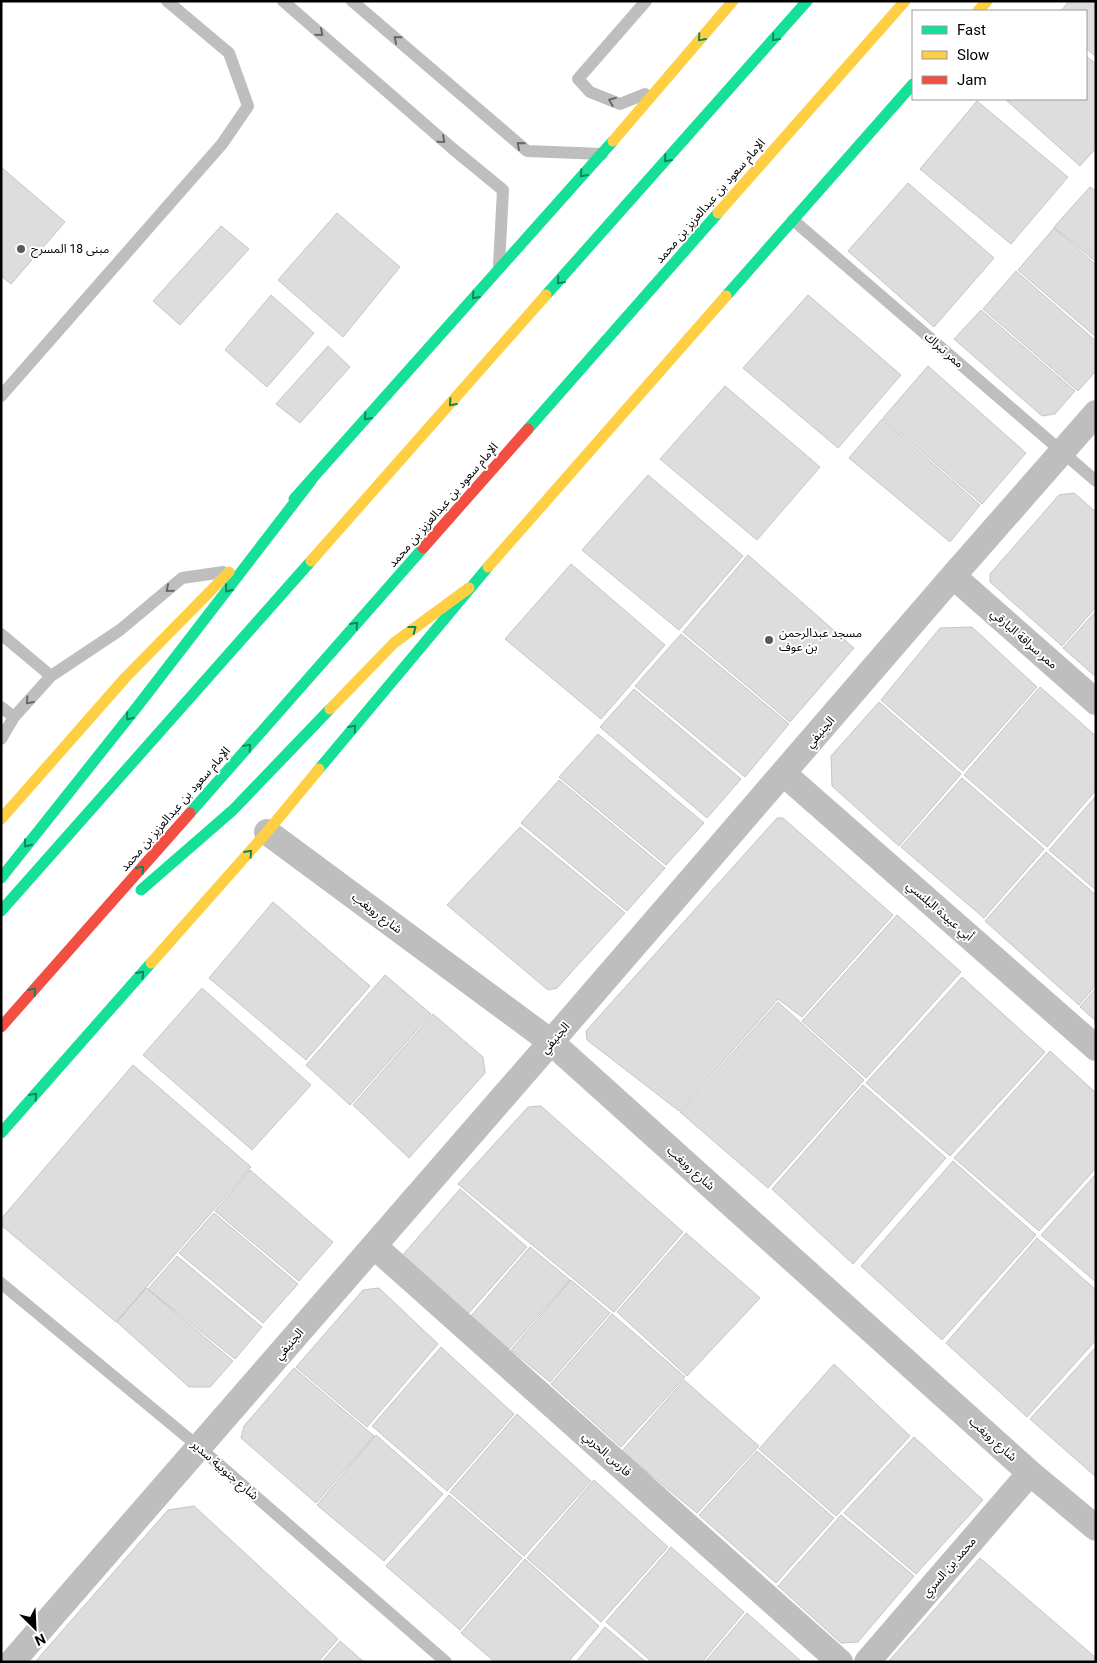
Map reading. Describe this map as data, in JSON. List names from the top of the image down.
{
  "streets": {
    "main road": ["الإمام سعود بن عبدالعزيز بن محمد"],
    "street": [
      "ممر سراقة البارقي",
      "الجنيفي",
      "أبي عبيدة البلنسي",
      "شارع رويغب",
      "فارس الحربي",
      "محمد بن السري"
    ],
    "lane": ["ممر تبراك", "شارع جنوبية سدير"]
  },
  "crossings": [
    ["ممر تبراك", "الجنيفي"],
    ["ممر سراقة البارقي", "الجنيفي"],
    ["الجنيفي", "أبي عبيدة البلنسي"],
    ["الجنيفي", "شارع رويغب"],
    ["الجنيفي", "فارس الحربي"],
    ["الجنيفي", "شارع جنوبية سدير"],
    ["شارع رويغب", "محمد بن السري"]
  ],
  "places": ["مبنى 18 المسرح", "مسجد عبدالرحمن بن عوف"],
  "legend": ["Fast", "Slow", "Jam"],
  "north": "bottom right"
}
